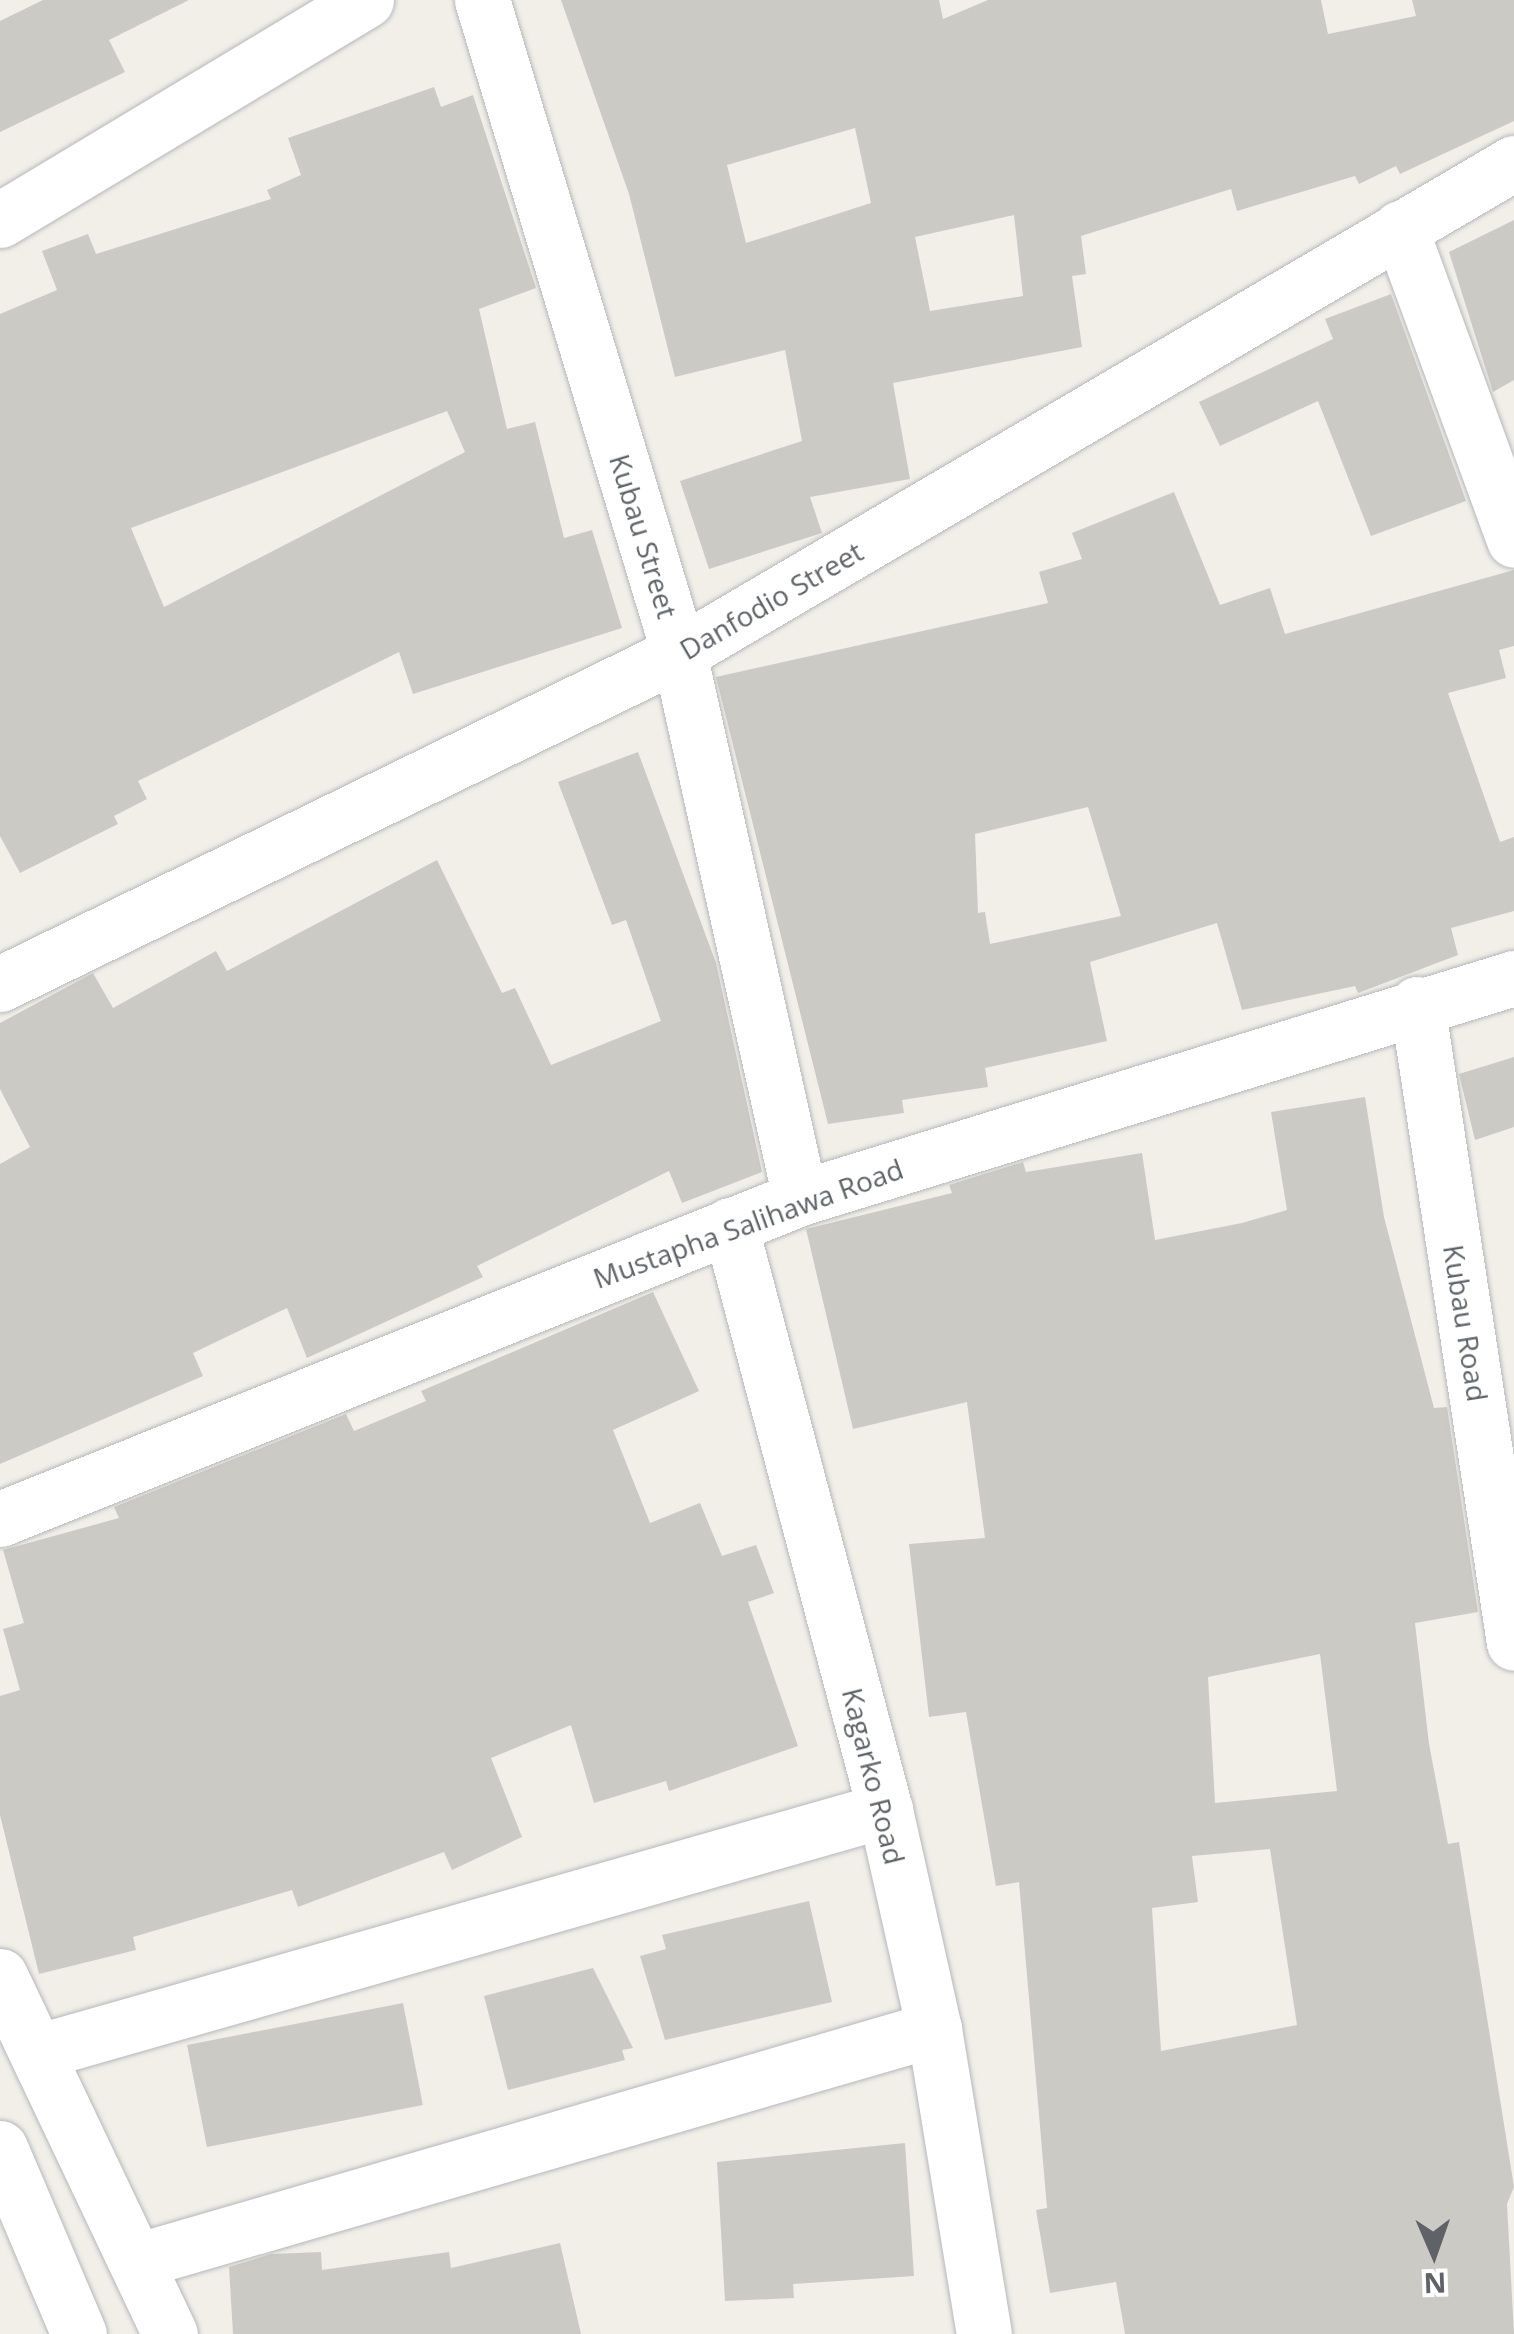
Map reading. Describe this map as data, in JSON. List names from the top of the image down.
{
  "streets": {
    "street": [
      "Kubau Street",
      "Danfodio Street",
      "Mustapha Salihawa Road",
      "Kubau Road",
      "Kagarko Road"
    ]
  },
  "crossings": [
    ["Kubau Street", "Danfodio Street"],
    ["Kubau Street", "Mustapha Salihawa Road"],
    ["Mustapha Salihawa Road", "Kubau Road"],
    ["Mustapha Salihawa Road", "Kagarko Road"]
  ],
  "north": "bottom"
}
